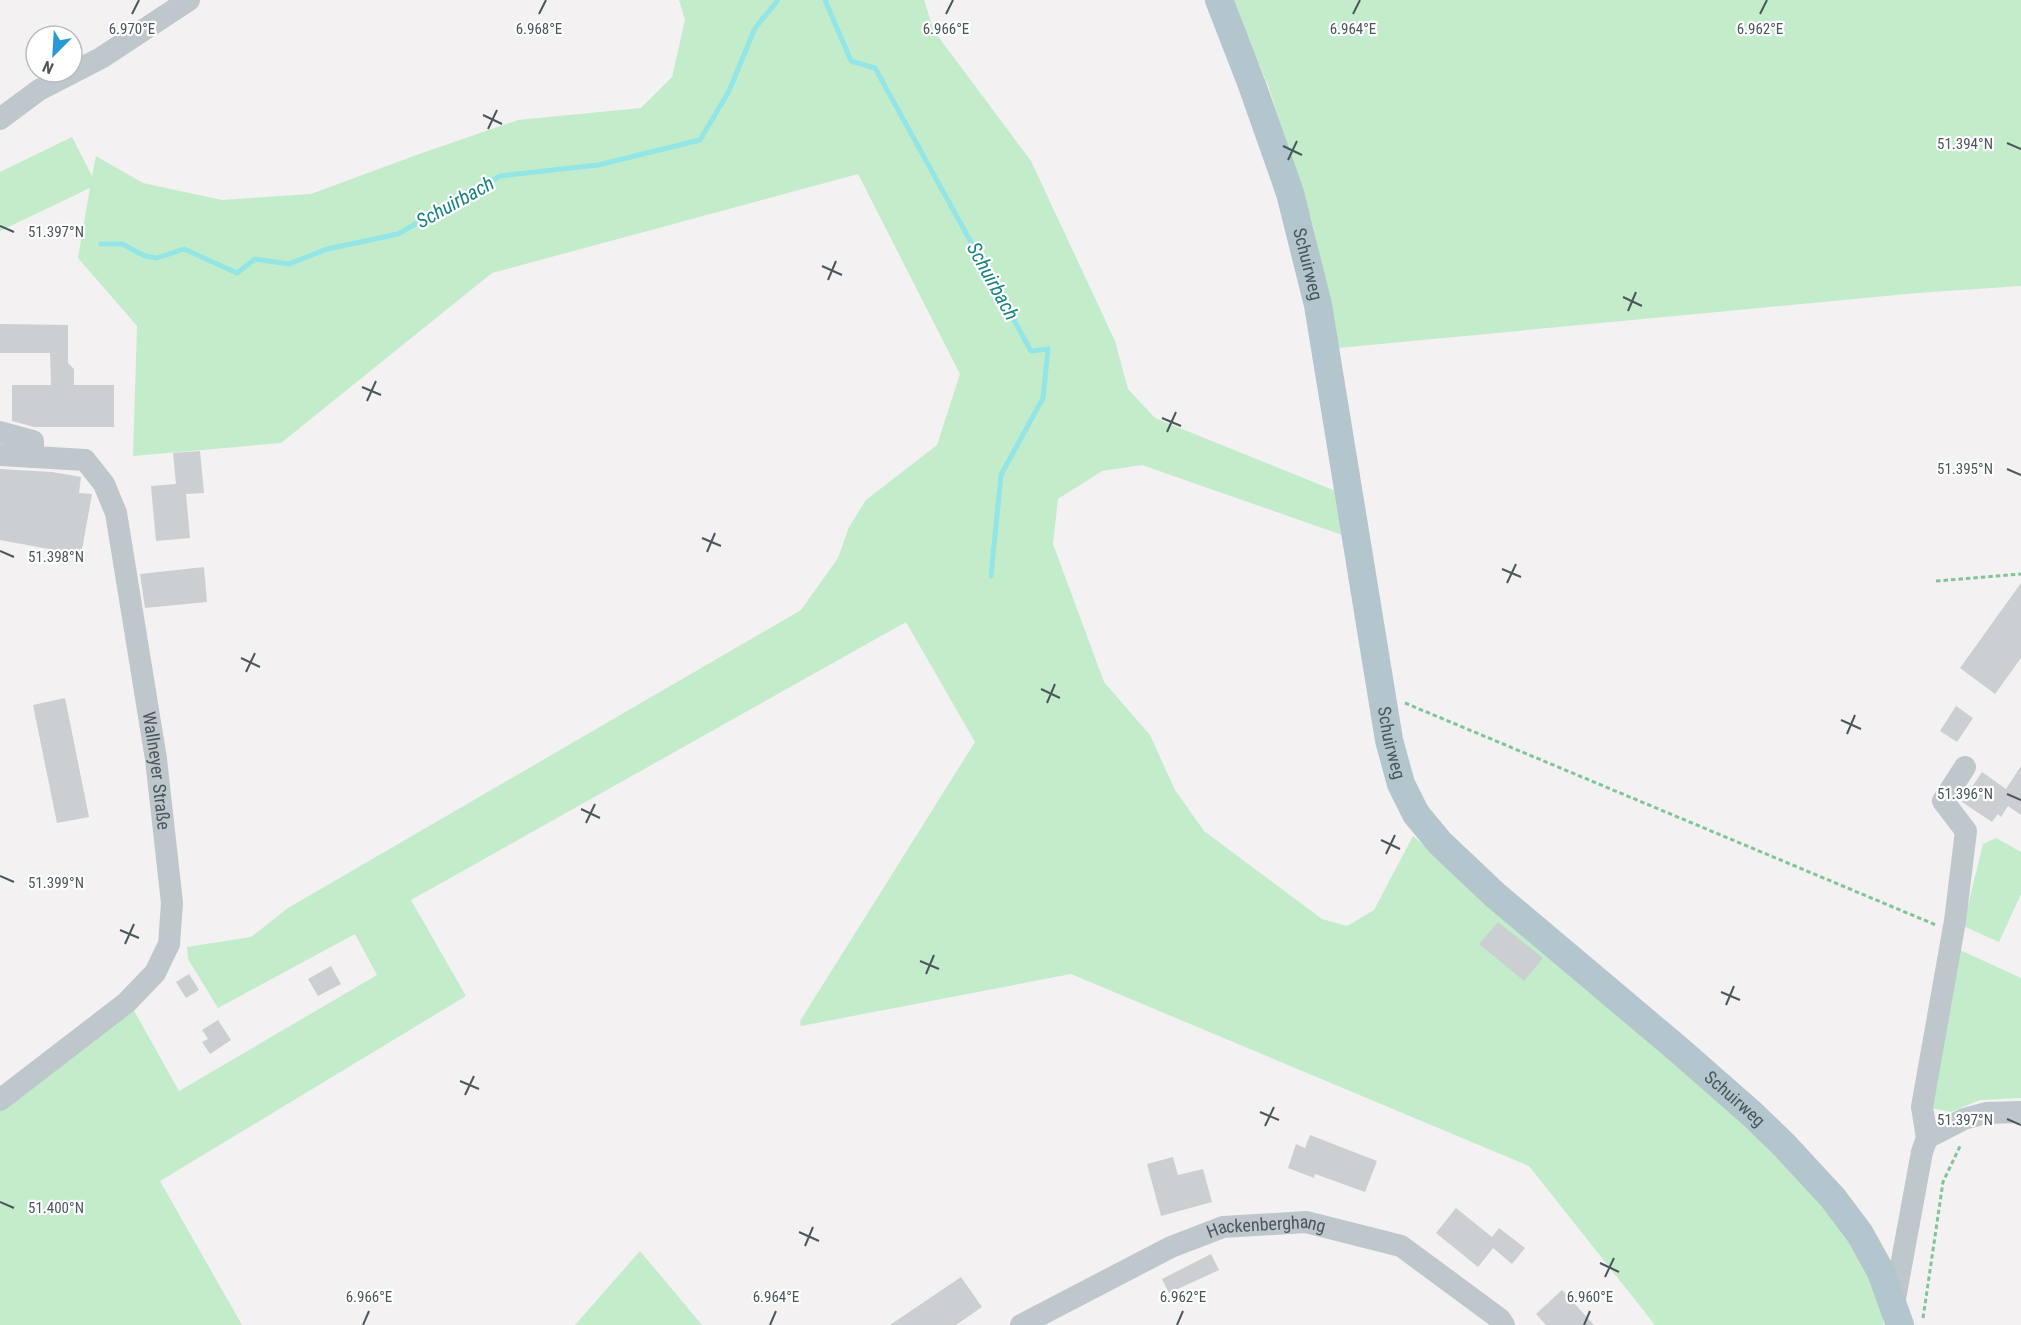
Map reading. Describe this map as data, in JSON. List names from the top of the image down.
{
  "streets": {
    "main road": ["Schuirweg"],
    "street": ["Wallneyer Straße", "Hackenberghang"]
  },
  "water": ["Schuirbach"],
  "north": "bottom left",
  "coordinates": [
    "6.970°E",
    "6.968°E",
    "6.964°E",
    "6.966°E",
    "6.962°E",
    "51.394°N",
    "51.397°N",
    "51.395°N",
    "51.398°N",
    "51.396°N",
    "51.399°N",
    "51.400°N",
    "6.960°E"
  ]
}
